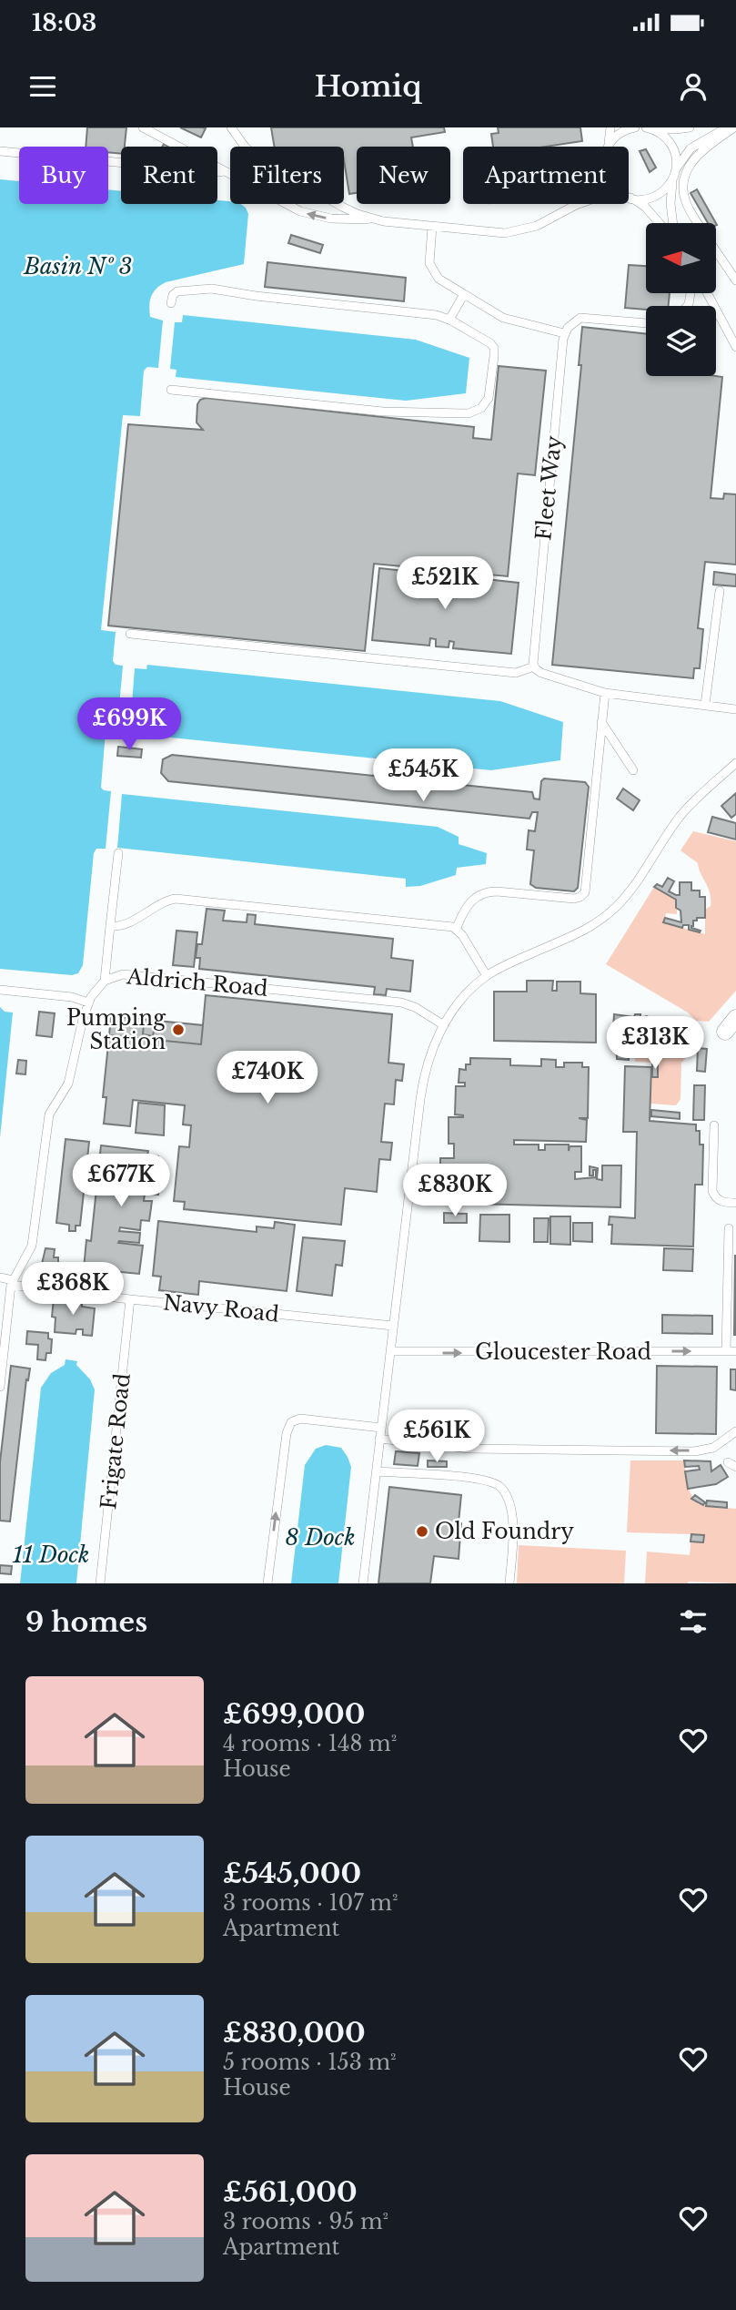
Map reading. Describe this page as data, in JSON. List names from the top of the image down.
{
  "streets": {
    "lane": [
      "Fleet Way",
      "Aldrich Road",
      "Navy Road",
      "Gloucester Road",
      "Frigate Road"
    ]
  },
  "crossings": [
    ["Aldrich Road", "Navy Road"],
    ["Navy Road", "Frigate Road"]
  ],
  "one_way": ["Gloucester Road"],
  "water": ["Basin № 3", "8 Dock", "11 Dock"],
  "places": ["Pumping Station", "Old Foundry"],
  "north": "left",
  "page": {
    "status": "18:03",
    "header": "Homiq",
    "chip": [
      "Buy",
      "Rent",
      "Filters",
      "New",
      "Apartment"
    ],
    "price": [
      "£521K",
      "£699K",
      "£545K",
      "£313K",
      "£740K",
      "£677K",
      "£830K",
      "£368K",
      "£561K"
    ],
    "heading": "9 homes",
    "list": [
      {
        "name": "£699,000",
        "note": "4 rooms · 148 m² · House"
      },
      {
        "name": "£545,000",
        "note": "3 rooms · 107 m² · Apartment"
      },
      {
        "name": "£830,000",
        "note": "5 rooms · 153 m² · House"
      },
      {
        "name": "£561,000",
        "note": "3 rooms · 95 m² · Apartment"
      }
    ]
  }
}
